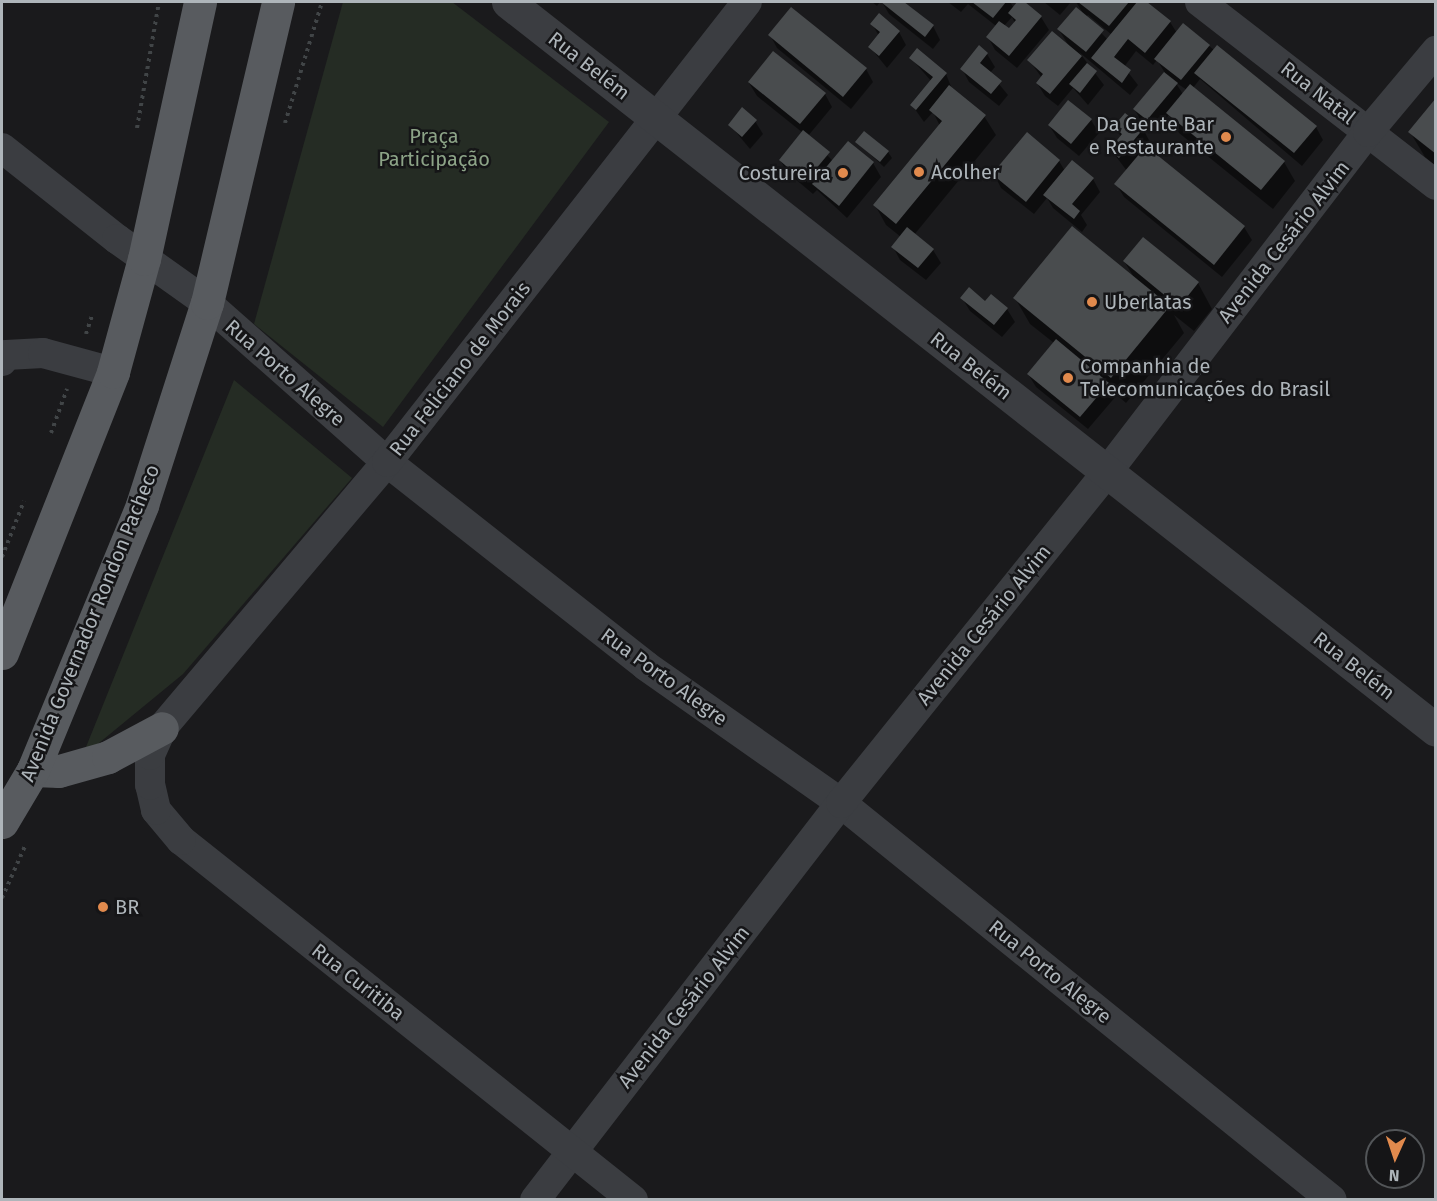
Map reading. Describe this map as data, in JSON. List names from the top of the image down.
{
  "streets": {
    "main road": ["Avenida Governador Rondon Pacheco"],
    "street": [
      "Rua Belém",
      "Rua Natal",
      "Avenida Cesário Alvim",
      "Rua Feliciano de Morais",
      "Rua Porto Alegre",
      "Rua Curitiba"
    ]
  },
  "crossings": [
    ["Rua Belém", "Avenida Cesário Alvim"],
    ["Rua Belém", "Rua Feliciano de Morais"],
    ["Rua Natal", "Avenida Cesário Alvim"],
    ["Avenida Cesário Alvim", "Rua Porto Alegre"],
    ["Avenida Cesário Alvim", "Rua Curitiba"],
    ["Rua Feliciano de Morais", "Rua Porto Alegre"],
    ["Rua Feliciano de Morais", "Rua Curitiba"],
    ["Rua Porto Alegre", "Avenida Governador Rondon Pacheco"]
  ],
  "parks": ["Praça Participação"],
  "places": [
    "Da Gente Bar e Restaurante",
    "Acolher",
    "Costureira",
    "Uberlatas",
    "Companhia de Telecomunicações do Brasil",
    "BR"
  ],
  "north": "bottom"
}
